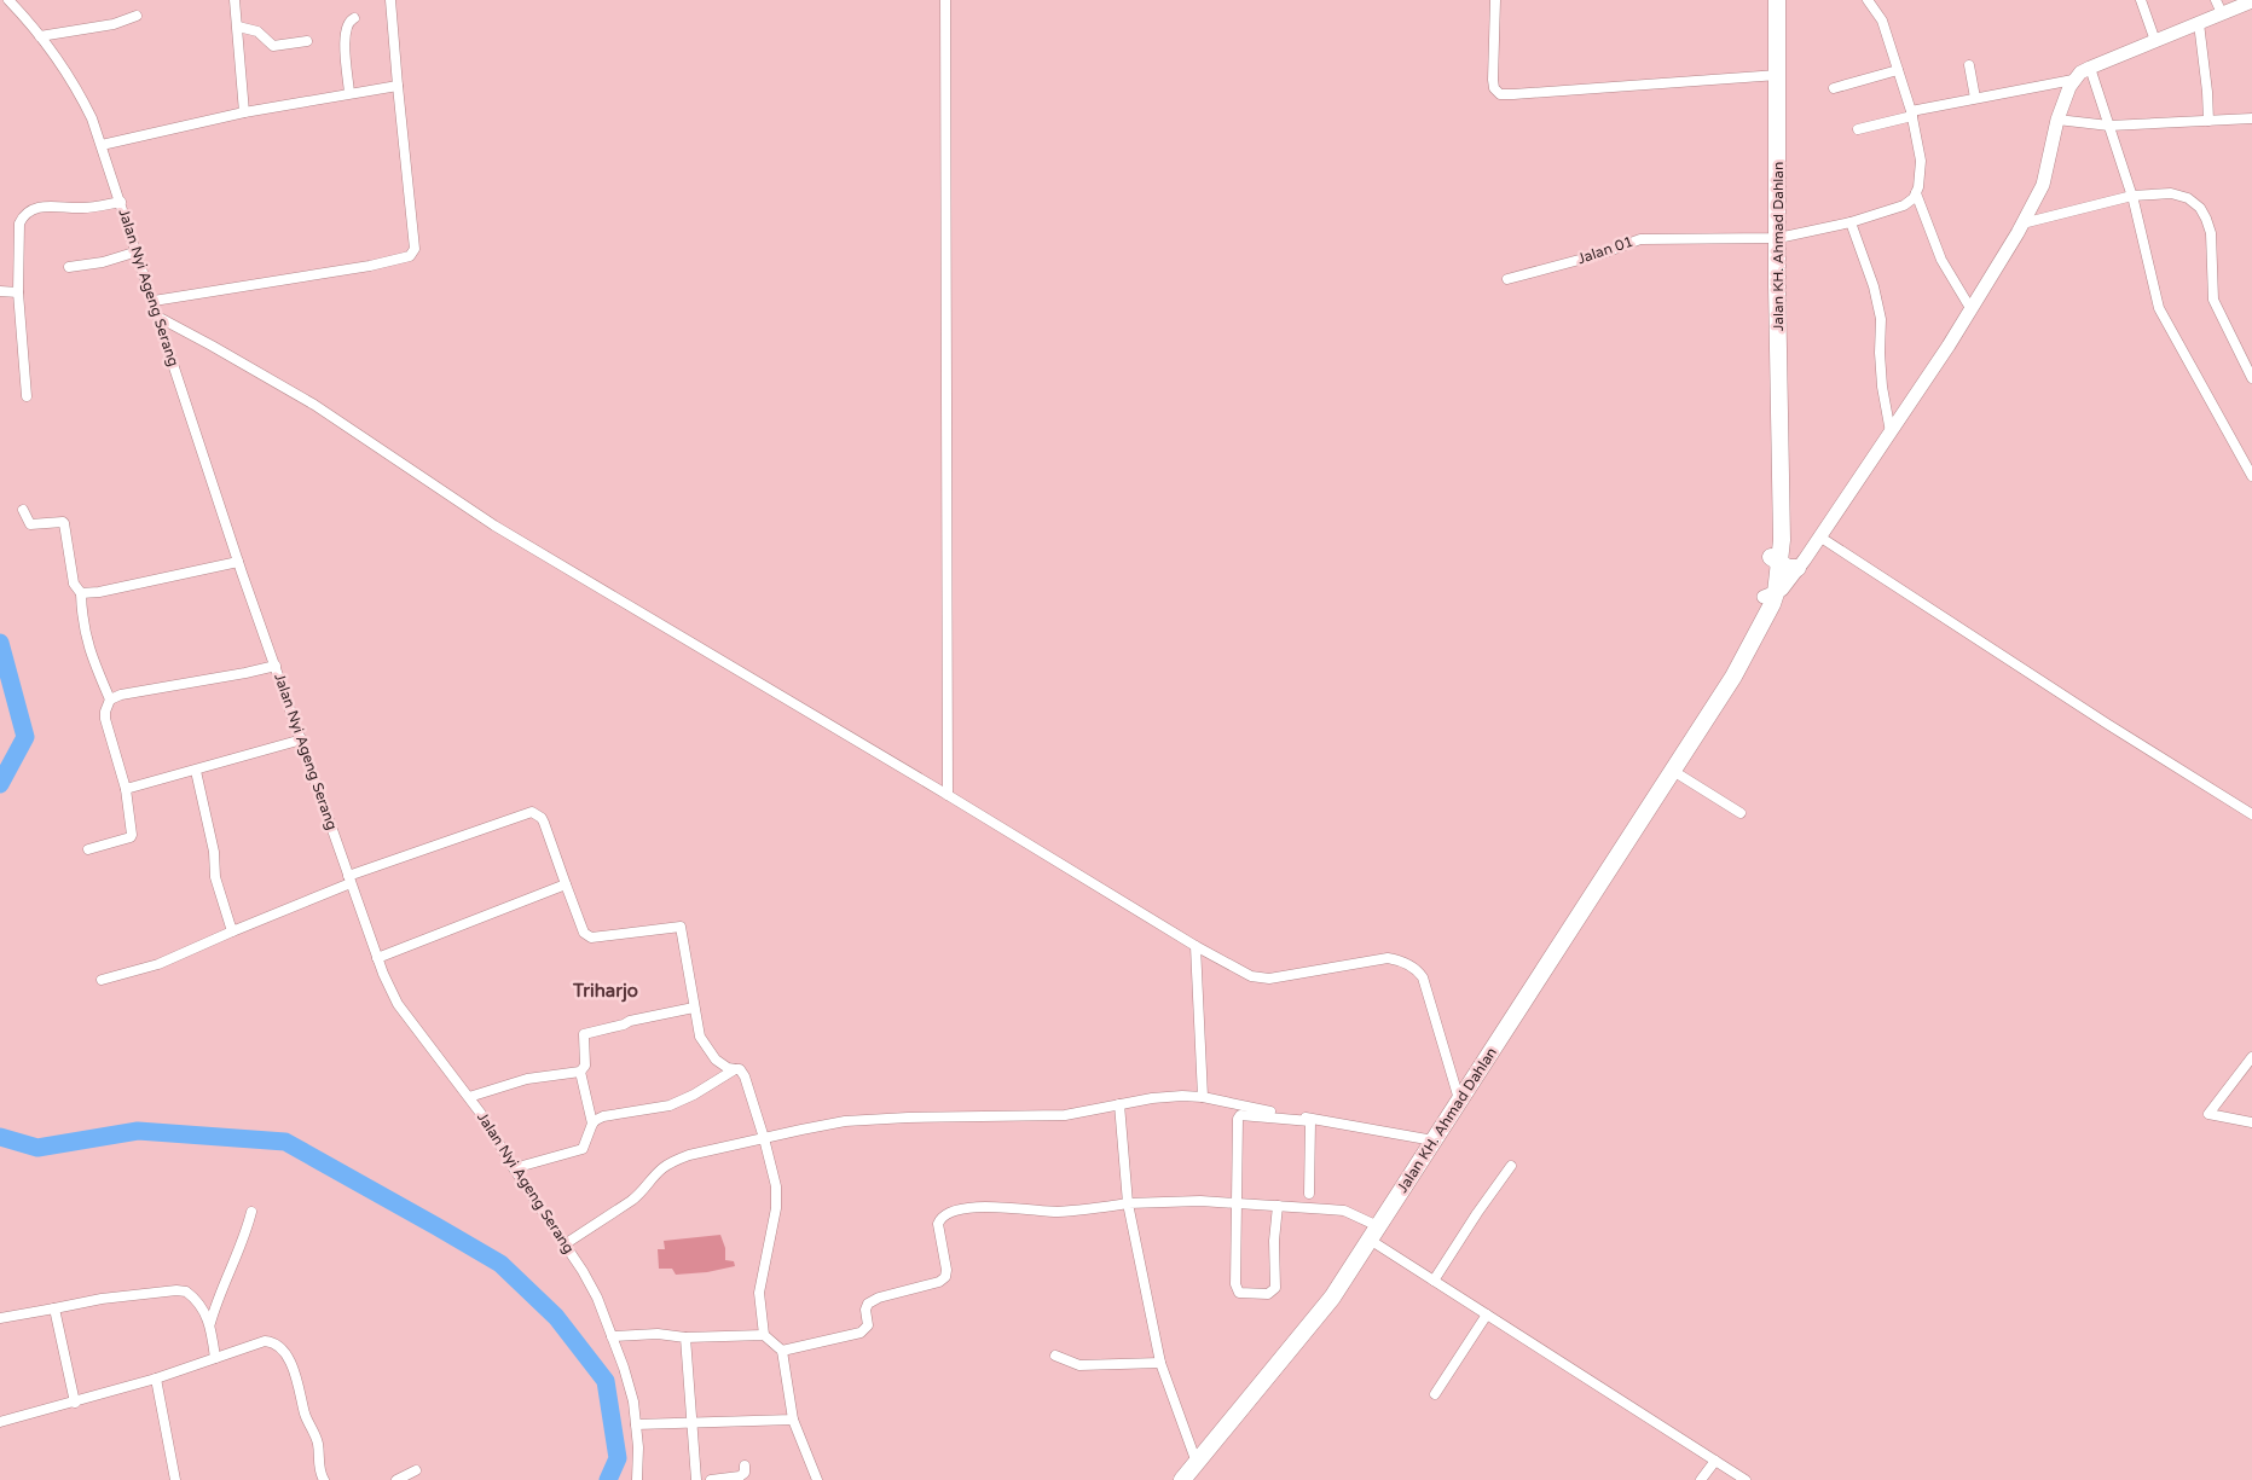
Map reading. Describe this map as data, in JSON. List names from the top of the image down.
{
  "streets": {
    "highway": ["Jalan KH. Ahmad Dahlan"],
    "street": ["Jalan 01", "Jalan Nyi Ageng Serang"]
  },
  "crossings": [
    ["Jalan KH. Ahmad Dahlan", "Jalan 01"]
  ],
  "districts": ["Triharjo"]
}
